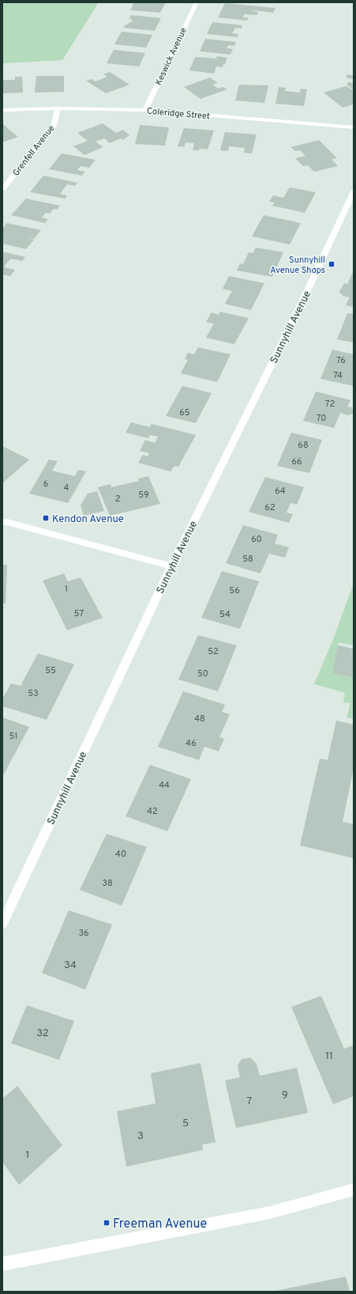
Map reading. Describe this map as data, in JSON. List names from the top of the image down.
{
  "streets": {
    "street": [
      "Keswick Avenue",
      "Coleridge Street",
      "Grenfell Avenue",
      "Sunnyhill Avenue"
    ]
  },
  "crossings": [
    ["Keswick Avenue", "Coleridge Street"],
    ["Coleridge Street", "Grenfell Avenue"]
  ],
  "places": {
    "transit": ["Sunnyhill Avenue Shops", "Kendon Avenue", "Freeman Avenue"]
  },
  "house_numbers": [
    "76",
    "74",
    "72",
    "65",
    "70",
    "68",
    "66",
    "6",
    "4",
    "64",
    "59",
    "2",
    "62",
    "60",
    "58",
    "1",
    "56",
    "57",
    "54",
    "52",
    "55",
    "50",
    "53",
    "48",
    "51",
    "46",
    "44",
    "42",
    "40",
    "38",
    "36",
    "34",
    "32",
    "11",
    "9",
    "7",
    "5",
    "3",
    "1"
  ]
}
